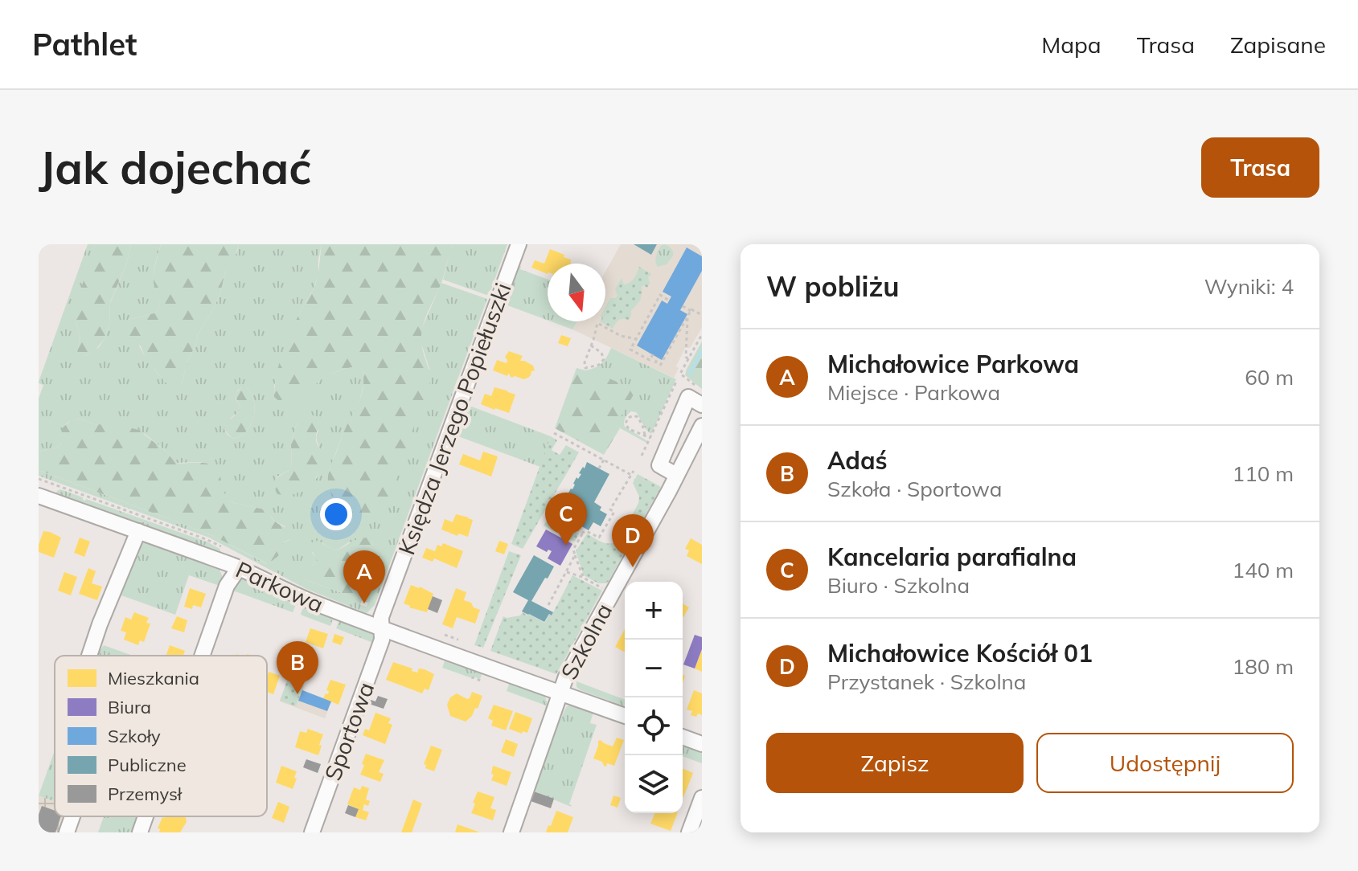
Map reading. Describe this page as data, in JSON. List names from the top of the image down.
{
  "streets": {
    "street": [
      "Księdza Jerzego Popiełuszki",
      "Parkowa",
      "Szkolna",
      "Sportowa"
    ]
  },
  "crossings": [
    ["Księdza Jerzego Popiełuszki", "Parkowa"],
    ["Księdza Jerzego Popiełuszki", "Sportowa"],
    ["Parkowa", "Szkolna"],
    ["Parkowa", "Sportowa"]
  ],
  "legend": [
    "Mieszkania",
    "Biura",
    "Szkoły",
    "Publiczne",
    "Przemysł"
  ],
  "north": "bottom",
  "page": {
    "header": "Pathlet",
    "nav": ["Mapa", "Trasa", "Zapisane"],
    "buttons": [
      "Trasa",
      ["Zapisz", "Udostępnij"]
    ],
    "title": "Jak dojechać",
    "heading": ["W pobliżu", "Wyniki: 4"],
    "list": [
      {
        "mark": "A",
        "name": "Michałowice Parkowa",
        "note": "Miejsce · Parkowa",
        "value": "60 m"
      },
      {
        "mark": "B",
        "name": "Adaś",
        "note": "Szkoła · Sportowa",
        "value": "110 m"
      },
      {
        "mark": "C",
        "name": "Kancelaria parafialna",
        "note": "Biuro · Szkolna",
        "value": "140 m"
      },
      {
        "mark": "D",
        "name": "Michałowice Kościół 01",
        "note": "Przystanek · Szkolna",
        "value": "180 m"
      }
    ],
    "pins": [
      "C",
      "D",
      "A",
      "B"
    ],
    "map_buttons": ["+", "−"]
  }
}
